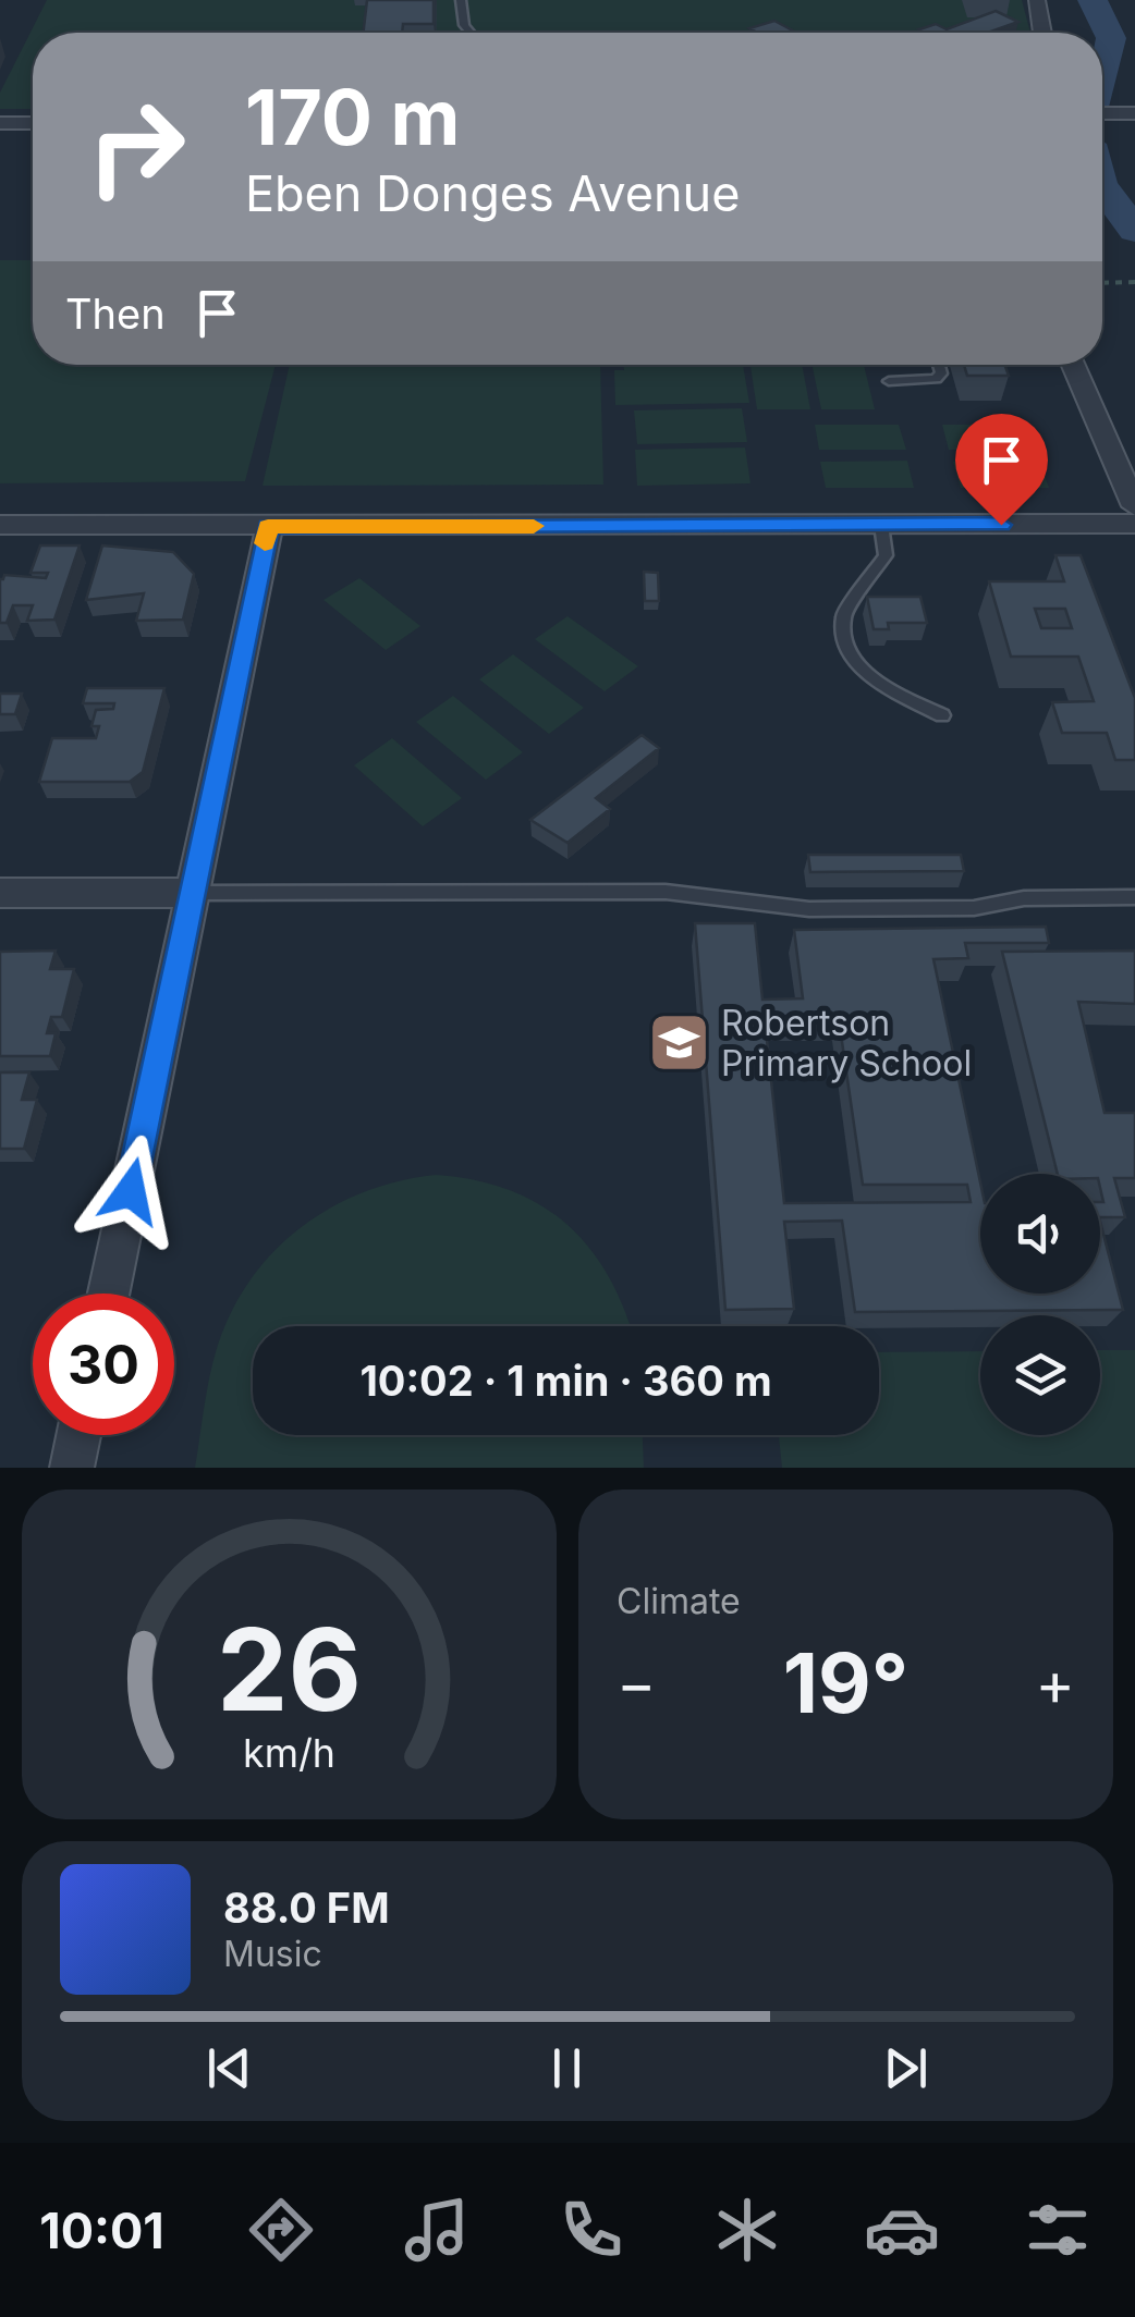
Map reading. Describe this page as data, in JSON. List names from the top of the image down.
{
  "places": {
    "school or university": ["Robertson Primary School"]
  },
  "page": {
    "turn": ["170 m", "Eben Donges Avenue"],
    "then": "Then",
    "limit": "30",
    "trip": "10:02 · 1 min · 360 m",
    "tile": "Climate",
    "heat": ["−", "19°", "+"],
    "song": ["88.0 FM", "Music"],
    "tabs": "10:01",
    "gauge": ["26", "km/h"]
  }
}
